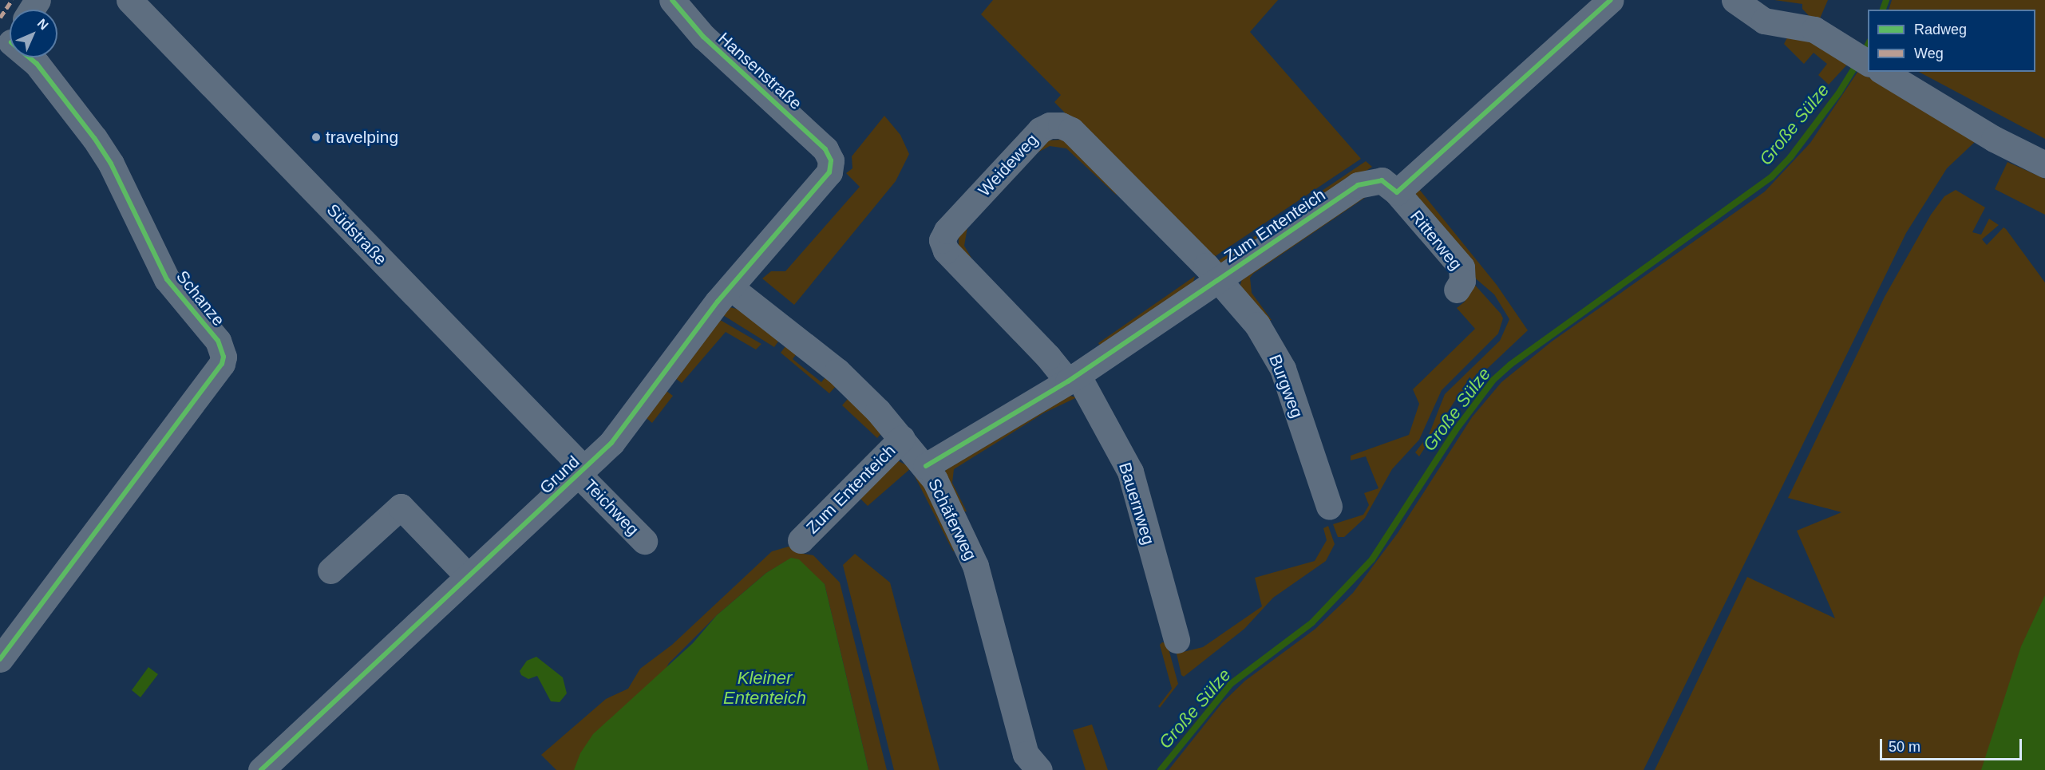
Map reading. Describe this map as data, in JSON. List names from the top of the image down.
{
  "streets": {
    "street": [
      "Hansenstraße",
      "Weideweg",
      "Zum Ententeich",
      "Südstraße",
      "Ritterweg",
      "Schanze",
      "Burgweg",
      "Grund",
      "Bauernweg",
      "Teichweg",
      "Schäferweg"
    ]
  },
  "crossings": [
    ["Hansenstraße", "Grund"],
    ["Weideweg", "Zum Ententeich"],
    ["Weideweg", "Burgweg"],
    ["Weideweg", "Bauernweg"],
    ["Zum Ententeich", "Ritterweg"],
    ["Zum Ententeich", "Burgweg"],
    ["Zum Ententeich", "Bauernweg"],
    ["Zum Ententeich", "Schäferweg"],
    ["Südstraße", "Grund"],
    ["Südstraße", "Teichweg"],
    ["Grund", "Teichweg"],
    ["Grund", "Schäferweg"]
  ],
  "water": ["Große Sülze", "Kleiner Ententeich"],
  "places": ["travelping"],
  "legend": ["Radweg", "Weg"],
  "scale_bar": "50 m",
  "north": "top right"
}
